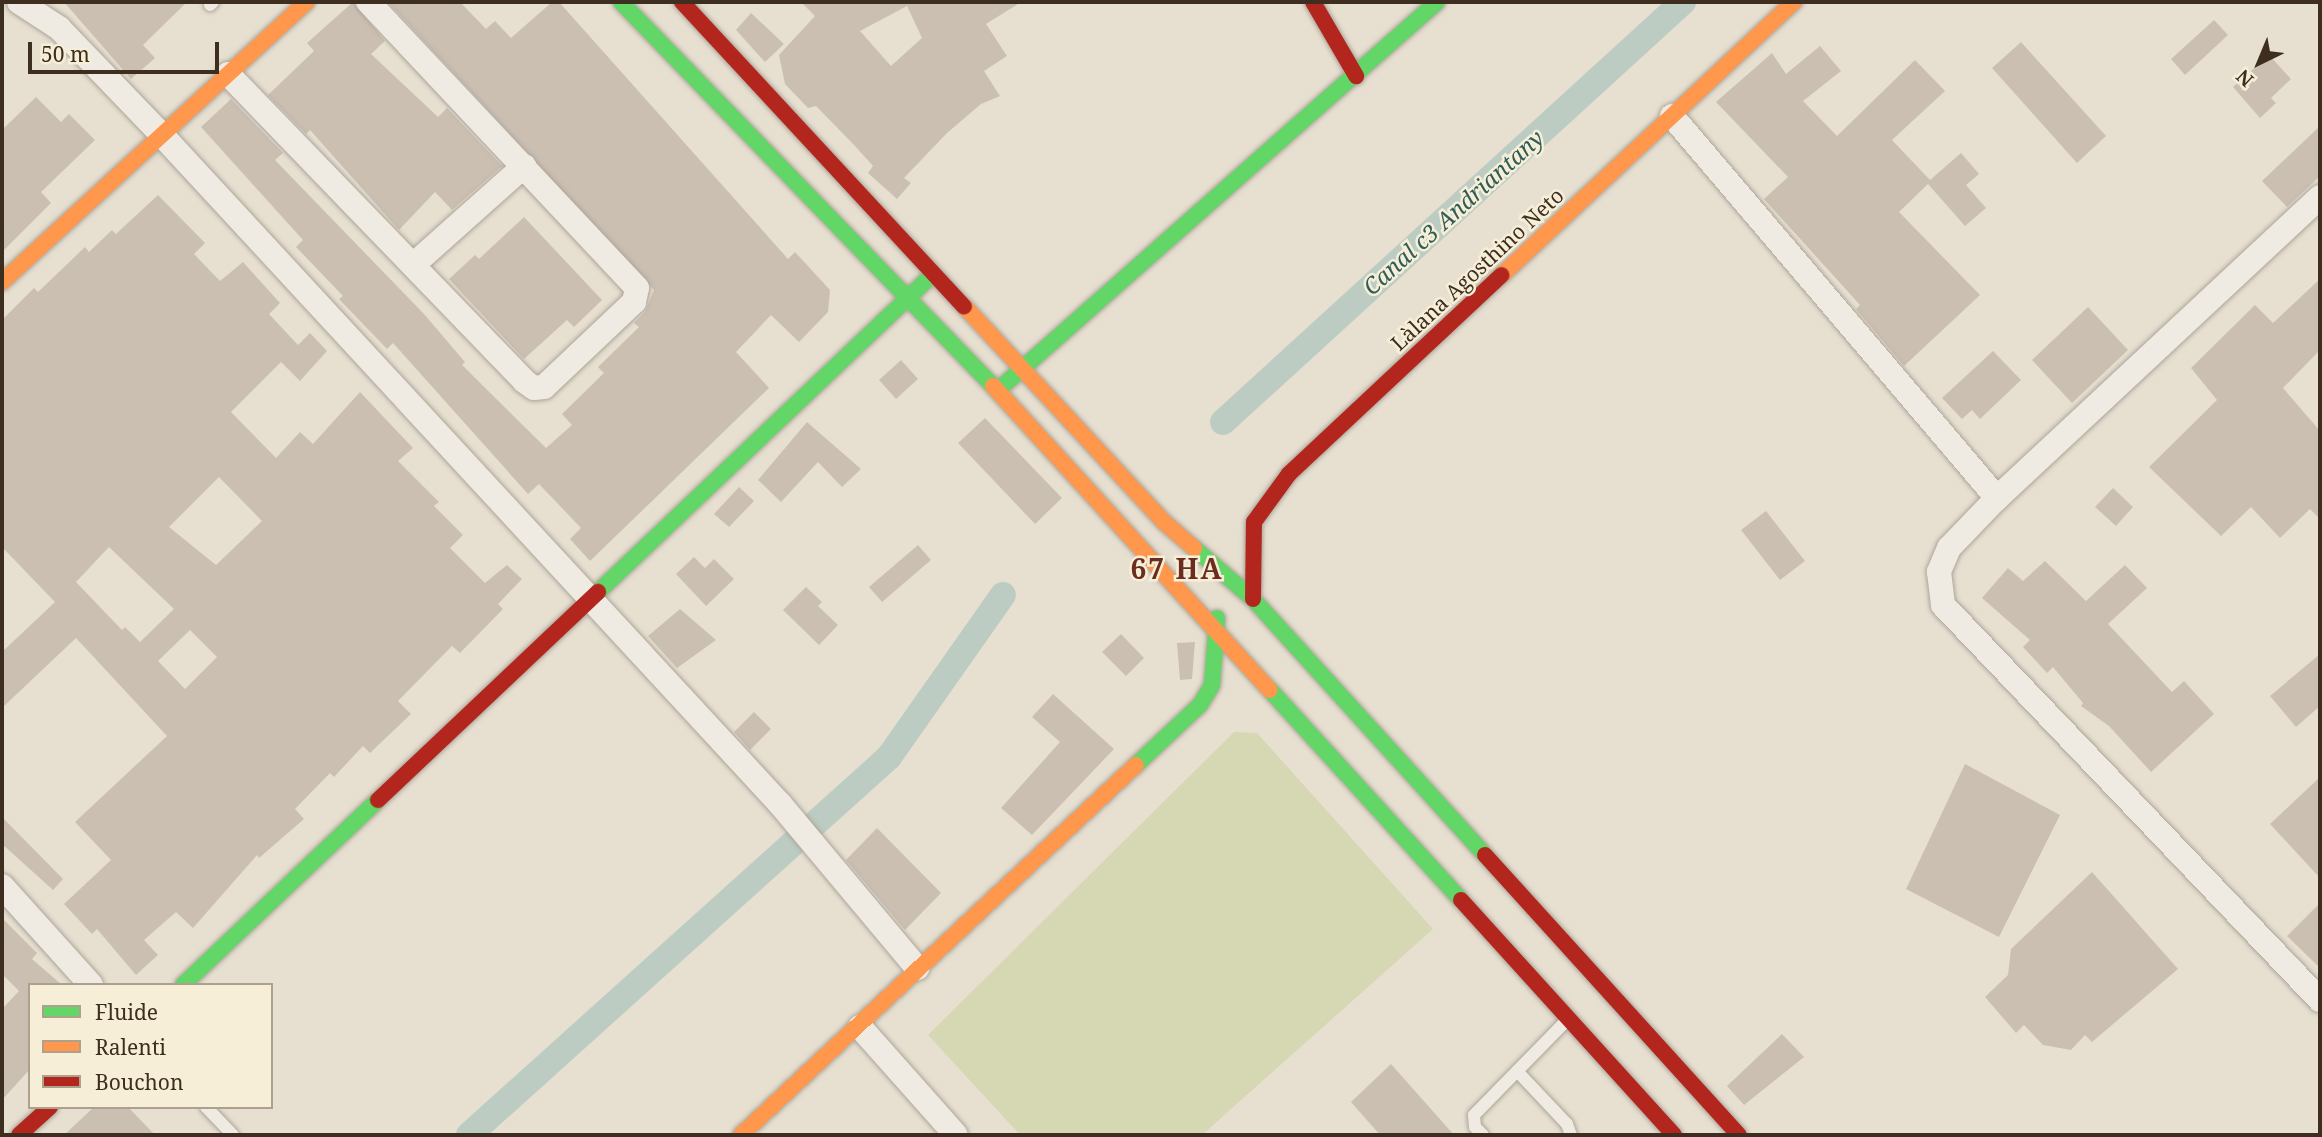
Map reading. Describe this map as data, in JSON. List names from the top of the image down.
{
  "streets": {
    "main road": ["Làlana Agosthino Neto"]
  },
  "districts": ["67 HA"],
  "water": ["Canal c3 Andriantany"],
  "legend": ["Fluide", "Ralenti", "Bouchon"],
  "scale_bar": "50 m",
  "north": "bottom left"
}
